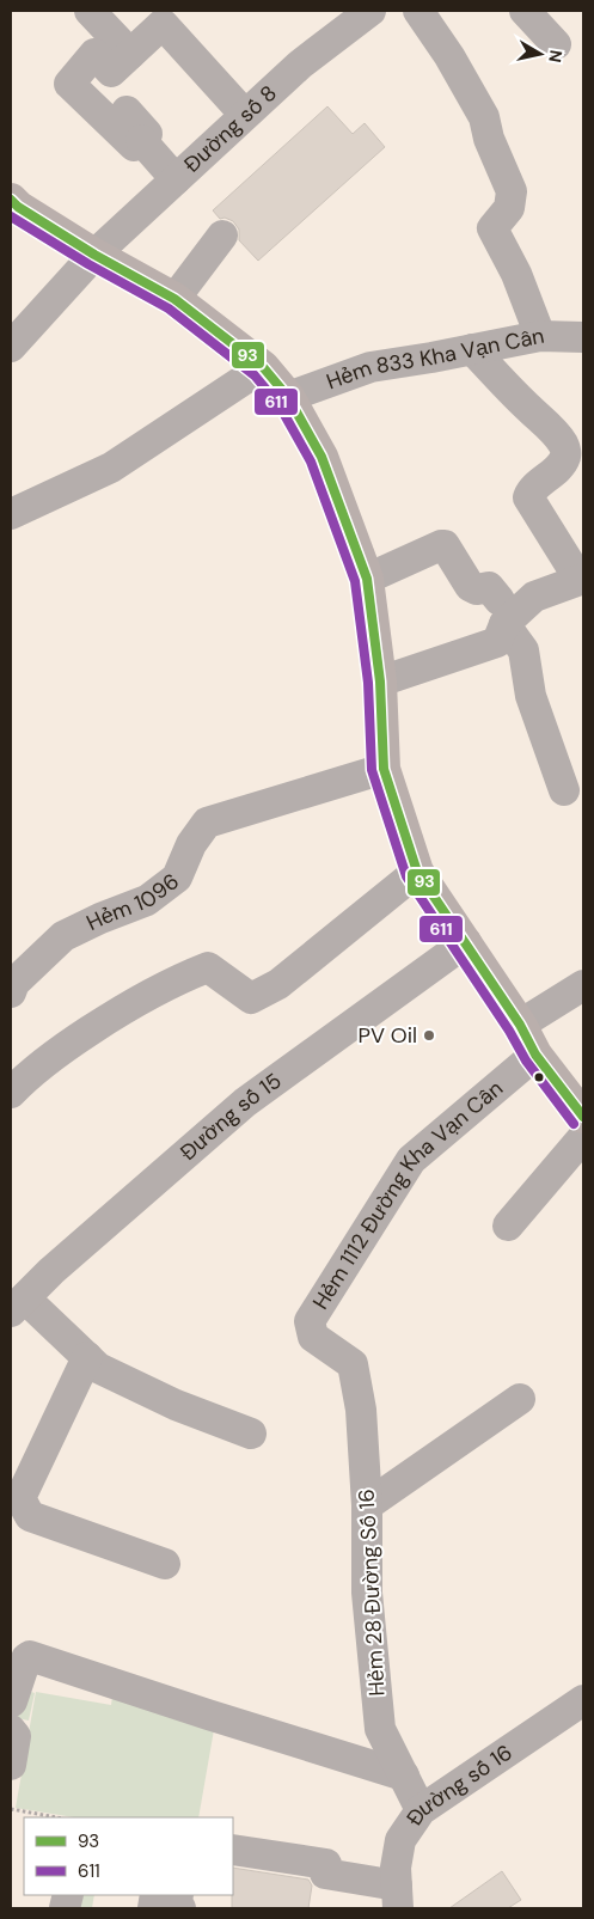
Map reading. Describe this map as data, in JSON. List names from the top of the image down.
{
  "streets": {
    "street": [
      "Đường số 8",
      "Hẻm 833 Kha Vạn Cân",
      "Hẻm 1096",
      "Đường số 15",
      "Hẻm 1112 Đường Kha Vạn Cân",
      "Hẻm 28 Đường Số 16",
      "Đường số 16"
    ]
  },
  "crossings": [
    ["Hẻm 1112 Đường Kha Vạn Cân", "Hẻm 28 Đường Số 16"],
    ["Hẻm 28 Đường Số 16", "Đường số 16"]
  ],
  "places": ["PV Oil"],
  "lines": ["transit line 93", "transit line 611"],
  "legend": ["93", "611"],
  "north": "right"
}
